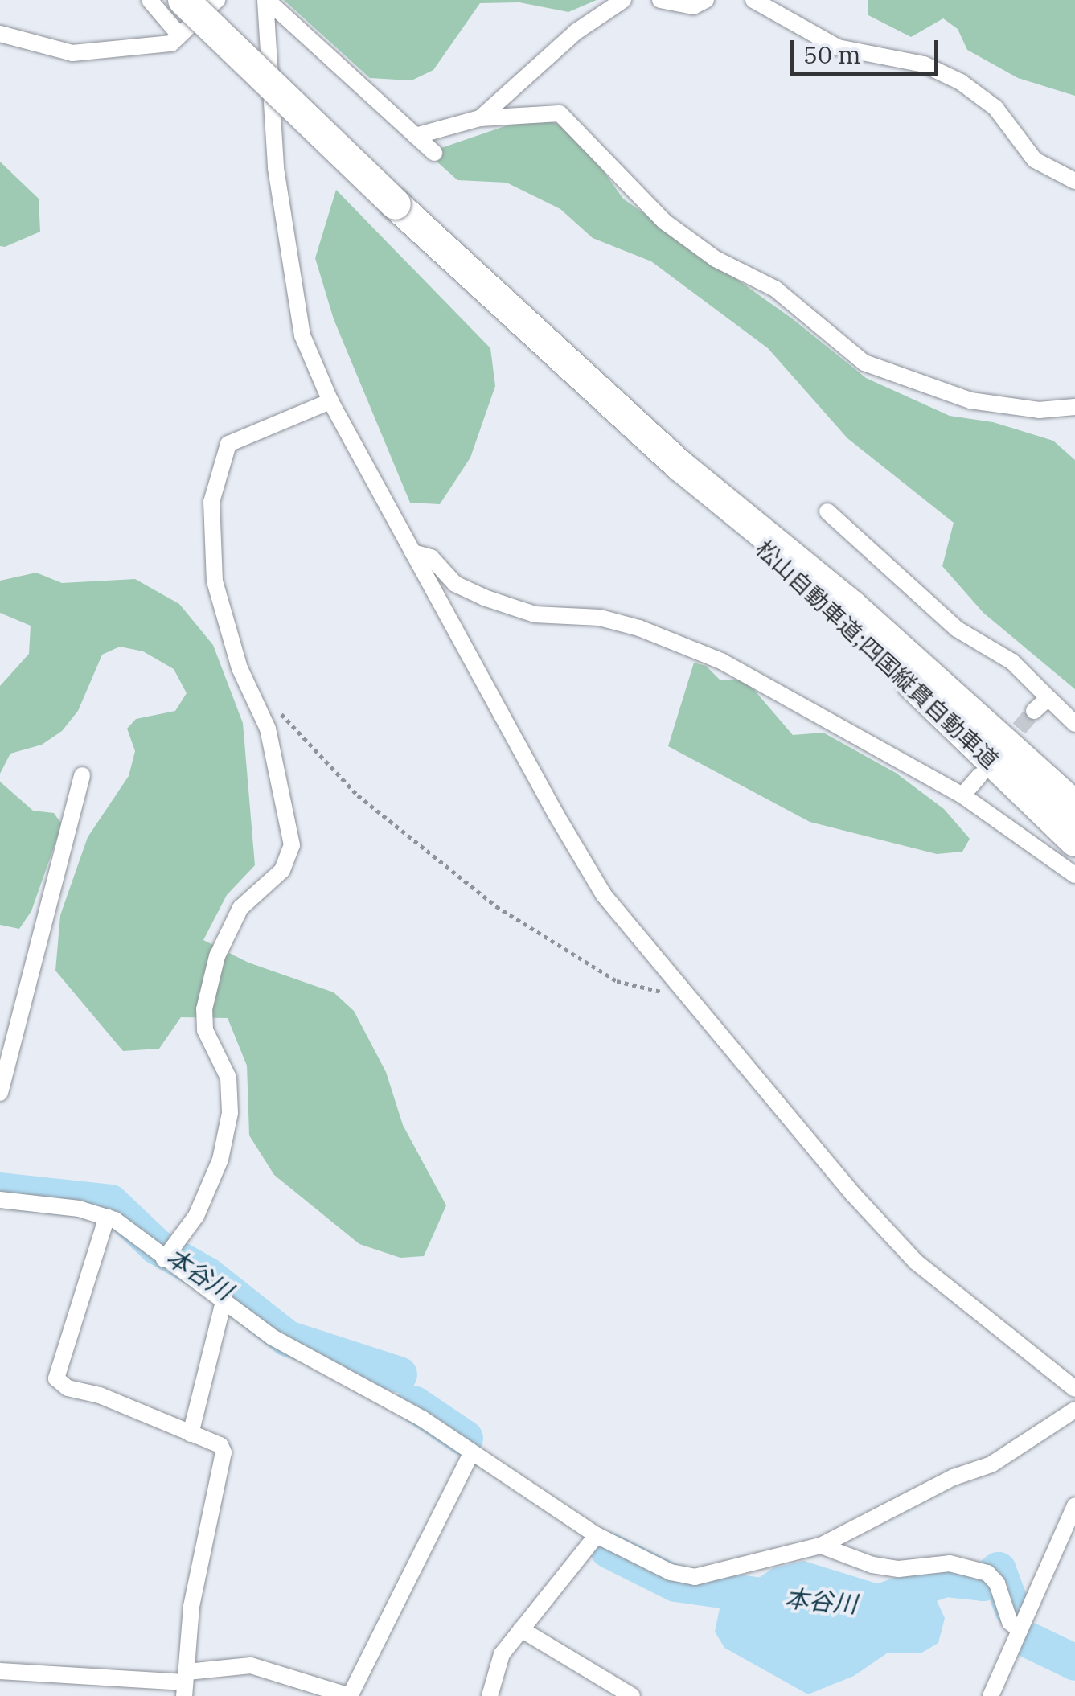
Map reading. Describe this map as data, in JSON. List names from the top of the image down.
{
  "streets": {
    "highway": ["松山自動車道;四国縦貫自動車道"]
  },
  "water": ["本谷川"],
  "scale_bar": "50 m"
}
